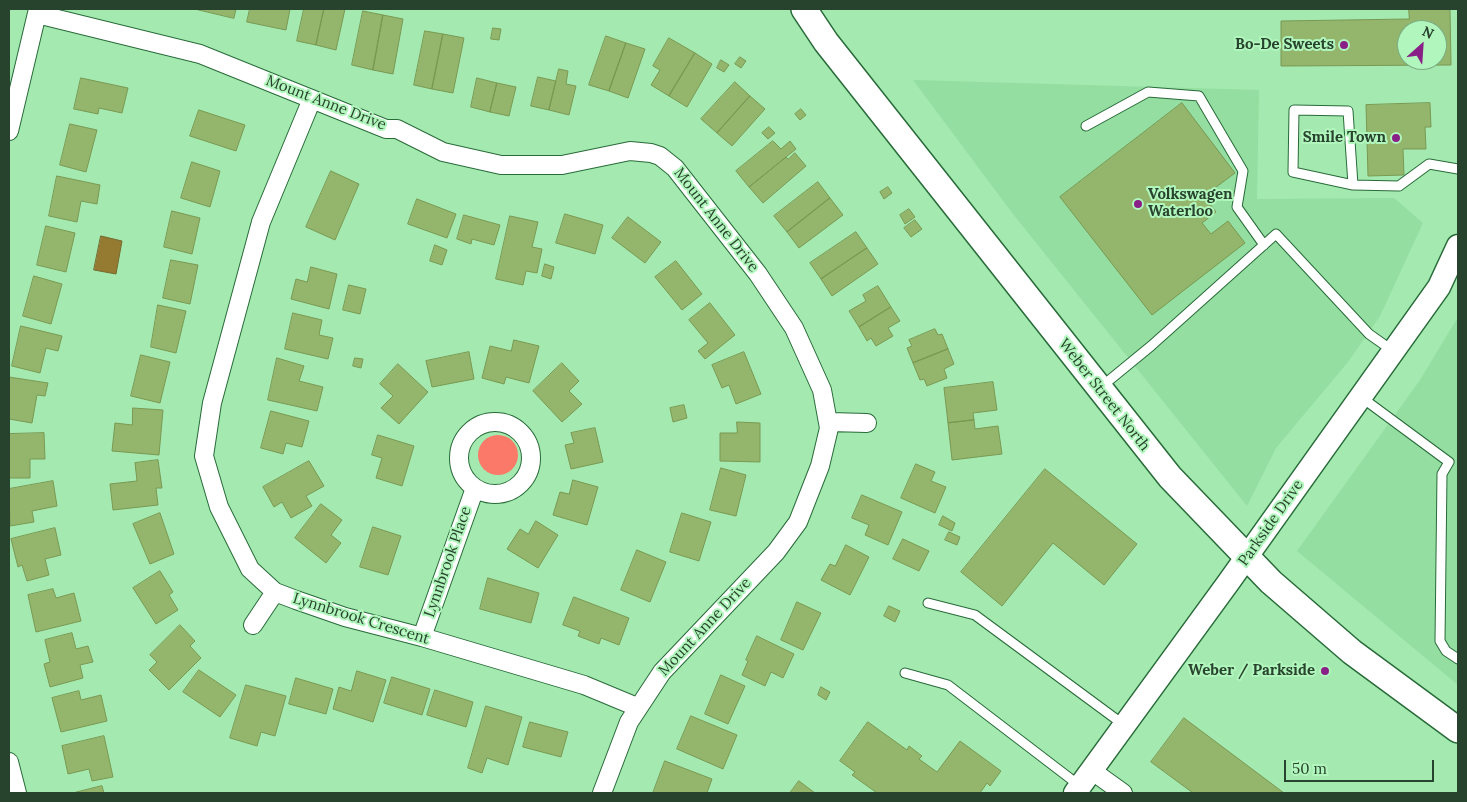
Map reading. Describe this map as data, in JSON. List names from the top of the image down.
{
  "streets": {
    "main road": ["Weber Street North"],
    "street": [
      "Mount Anne Drive",
      "Parkside Drive",
      "Lynnbrook Place",
      "Lynnbrook Crescent"
    ]
  },
  "crossings": [
    ["Mount Anne Drive", "Lynnbrook Crescent"],
    ["Weber Street North", "Parkside Drive"],
    ["Lynnbrook Place", "Lynnbrook Crescent"]
  ],
  "places": [
    "Bo-De Sweets",
    "Smile Town",
    "Volkswagen Waterloo",
    "Weber / Parkside"
  ],
  "scale_bar": "50 m",
  "north": "top right"
}
